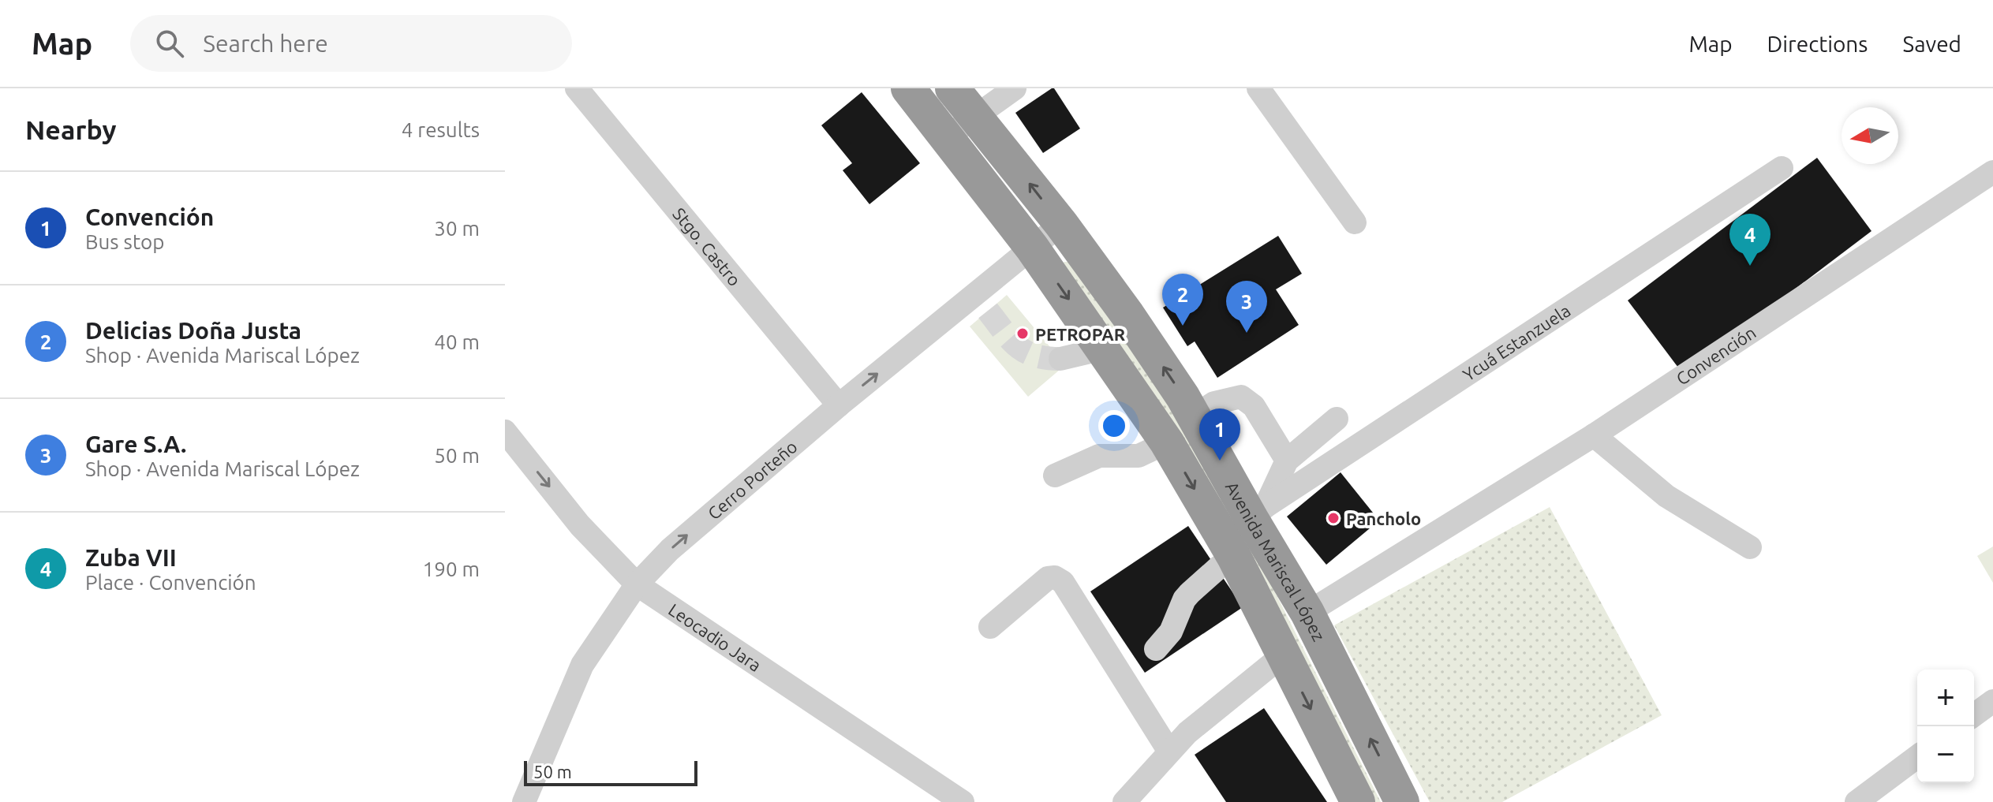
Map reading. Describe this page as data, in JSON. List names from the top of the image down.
{
  "streets": {
    "highway": ["Avenida Mariscal López"],
    "street": [
      "Stgo. Castro",
      "Ycuá Estanzuela",
      "Convención",
      "Cerro Porteño",
      "Leocadio Jara"
    ]
  },
  "crossings": [
    ["Stgo. Castro", "Cerro Porteño"],
    ["Ycuá Estanzuela", "Avenida Mariscal López"],
    ["Convención", "Avenida Mariscal López"],
    ["Cerro Porteño", "Avenida Mariscal López"],
    ["Cerro Porteño", "Leocadio Jara"]
  ],
  "one_way": ["Cerro Porteño"],
  "places": ["PETROPAR", "Pancholo"],
  "scale_bar": "50 m",
  "north": "left",
  "page": {
    "header": "Map",
    "search": "Search here",
    "nav": ["Map", "Directions", "Saved"],
    "heading": ["Nearby", "4 results"],
    "list": [
      {
        "mark": "1",
        "name": "Convención",
        "note": "Bus stop",
        "value": "30 m"
      },
      {
        "mark": "2",
        "name": "Delicias Doña Justa",
        "note": "Shop · Avenida Mariscal López",
        "value": "40 m"
      },
      {
        "mark": "3",
        "name": "Gare S.A.",
        "note": "Shop · Avenida Mariscal López",
        "value": "50 m"
      },
      {
        "mark": "4",
        "name": "Zuba VII",
        "note": "Place · Convención",
        "value": "190 m"
      }
    ],
    "pins": [
      "4",
      "2",
      "3",
      "1"
    ],
    "map_buttons": ["+", "−"],
    "scale": "50 m"
  }
}
